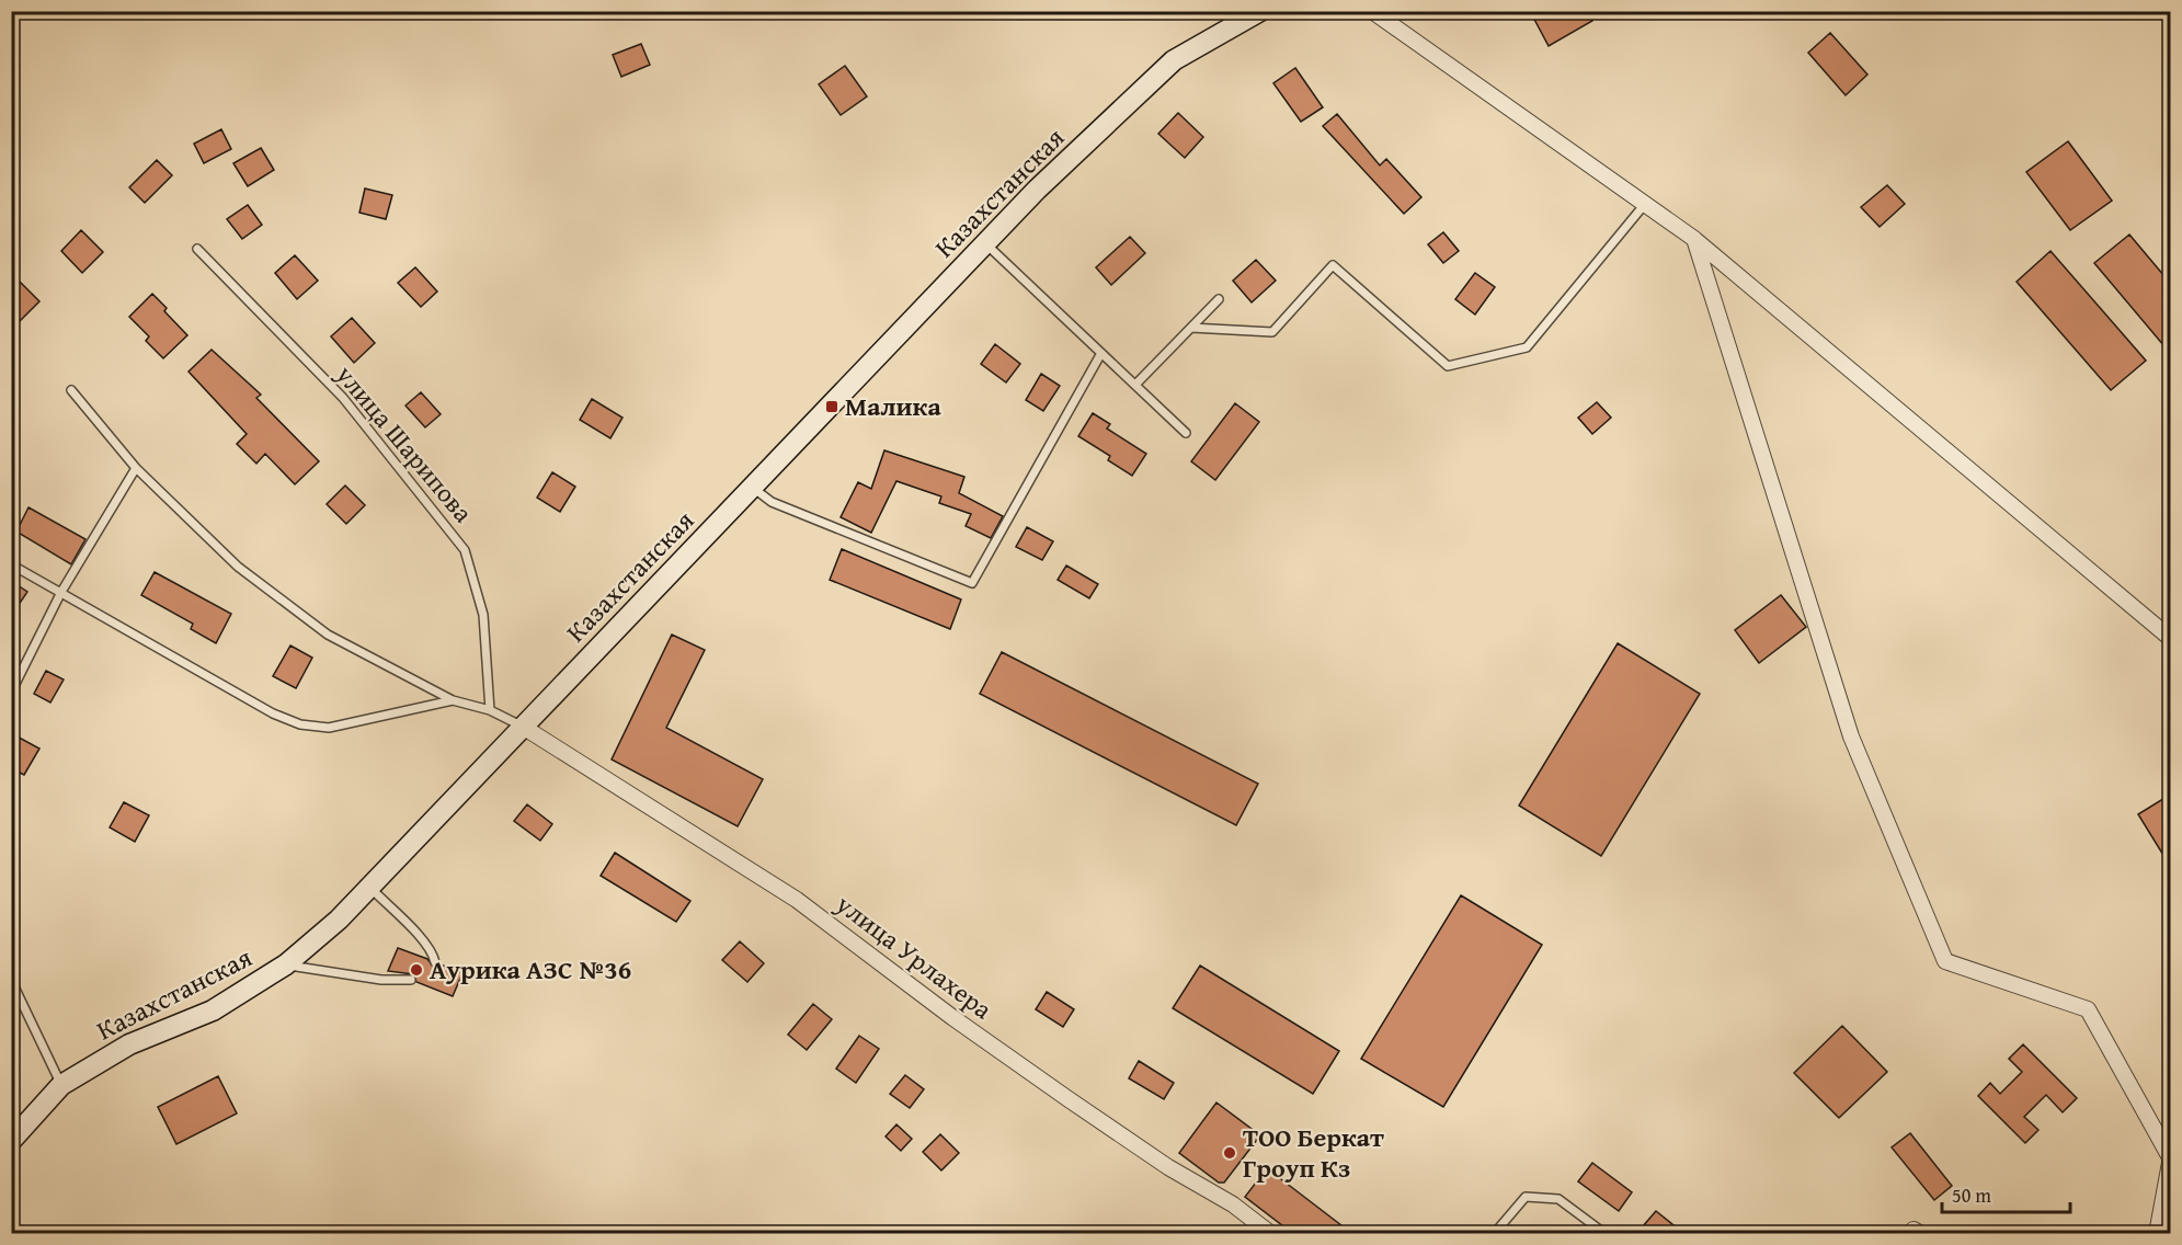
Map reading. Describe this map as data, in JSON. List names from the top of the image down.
{
  "streets": {
    "main road": ["Казахстанская"],
    "street": ["улица Урлахера"],
    "lane": ["улица Шарипова"]
  },
  "crossings": [
    ["Казахстанская", "улица Урлахера"]
  ],
  "places": {
    "transit": ["Малика"],
    "other": ["Аурика АЗС №36", "ТОО Беркат Гроуп Кз"]
  },
  "scale_bar": "50 m"
}
